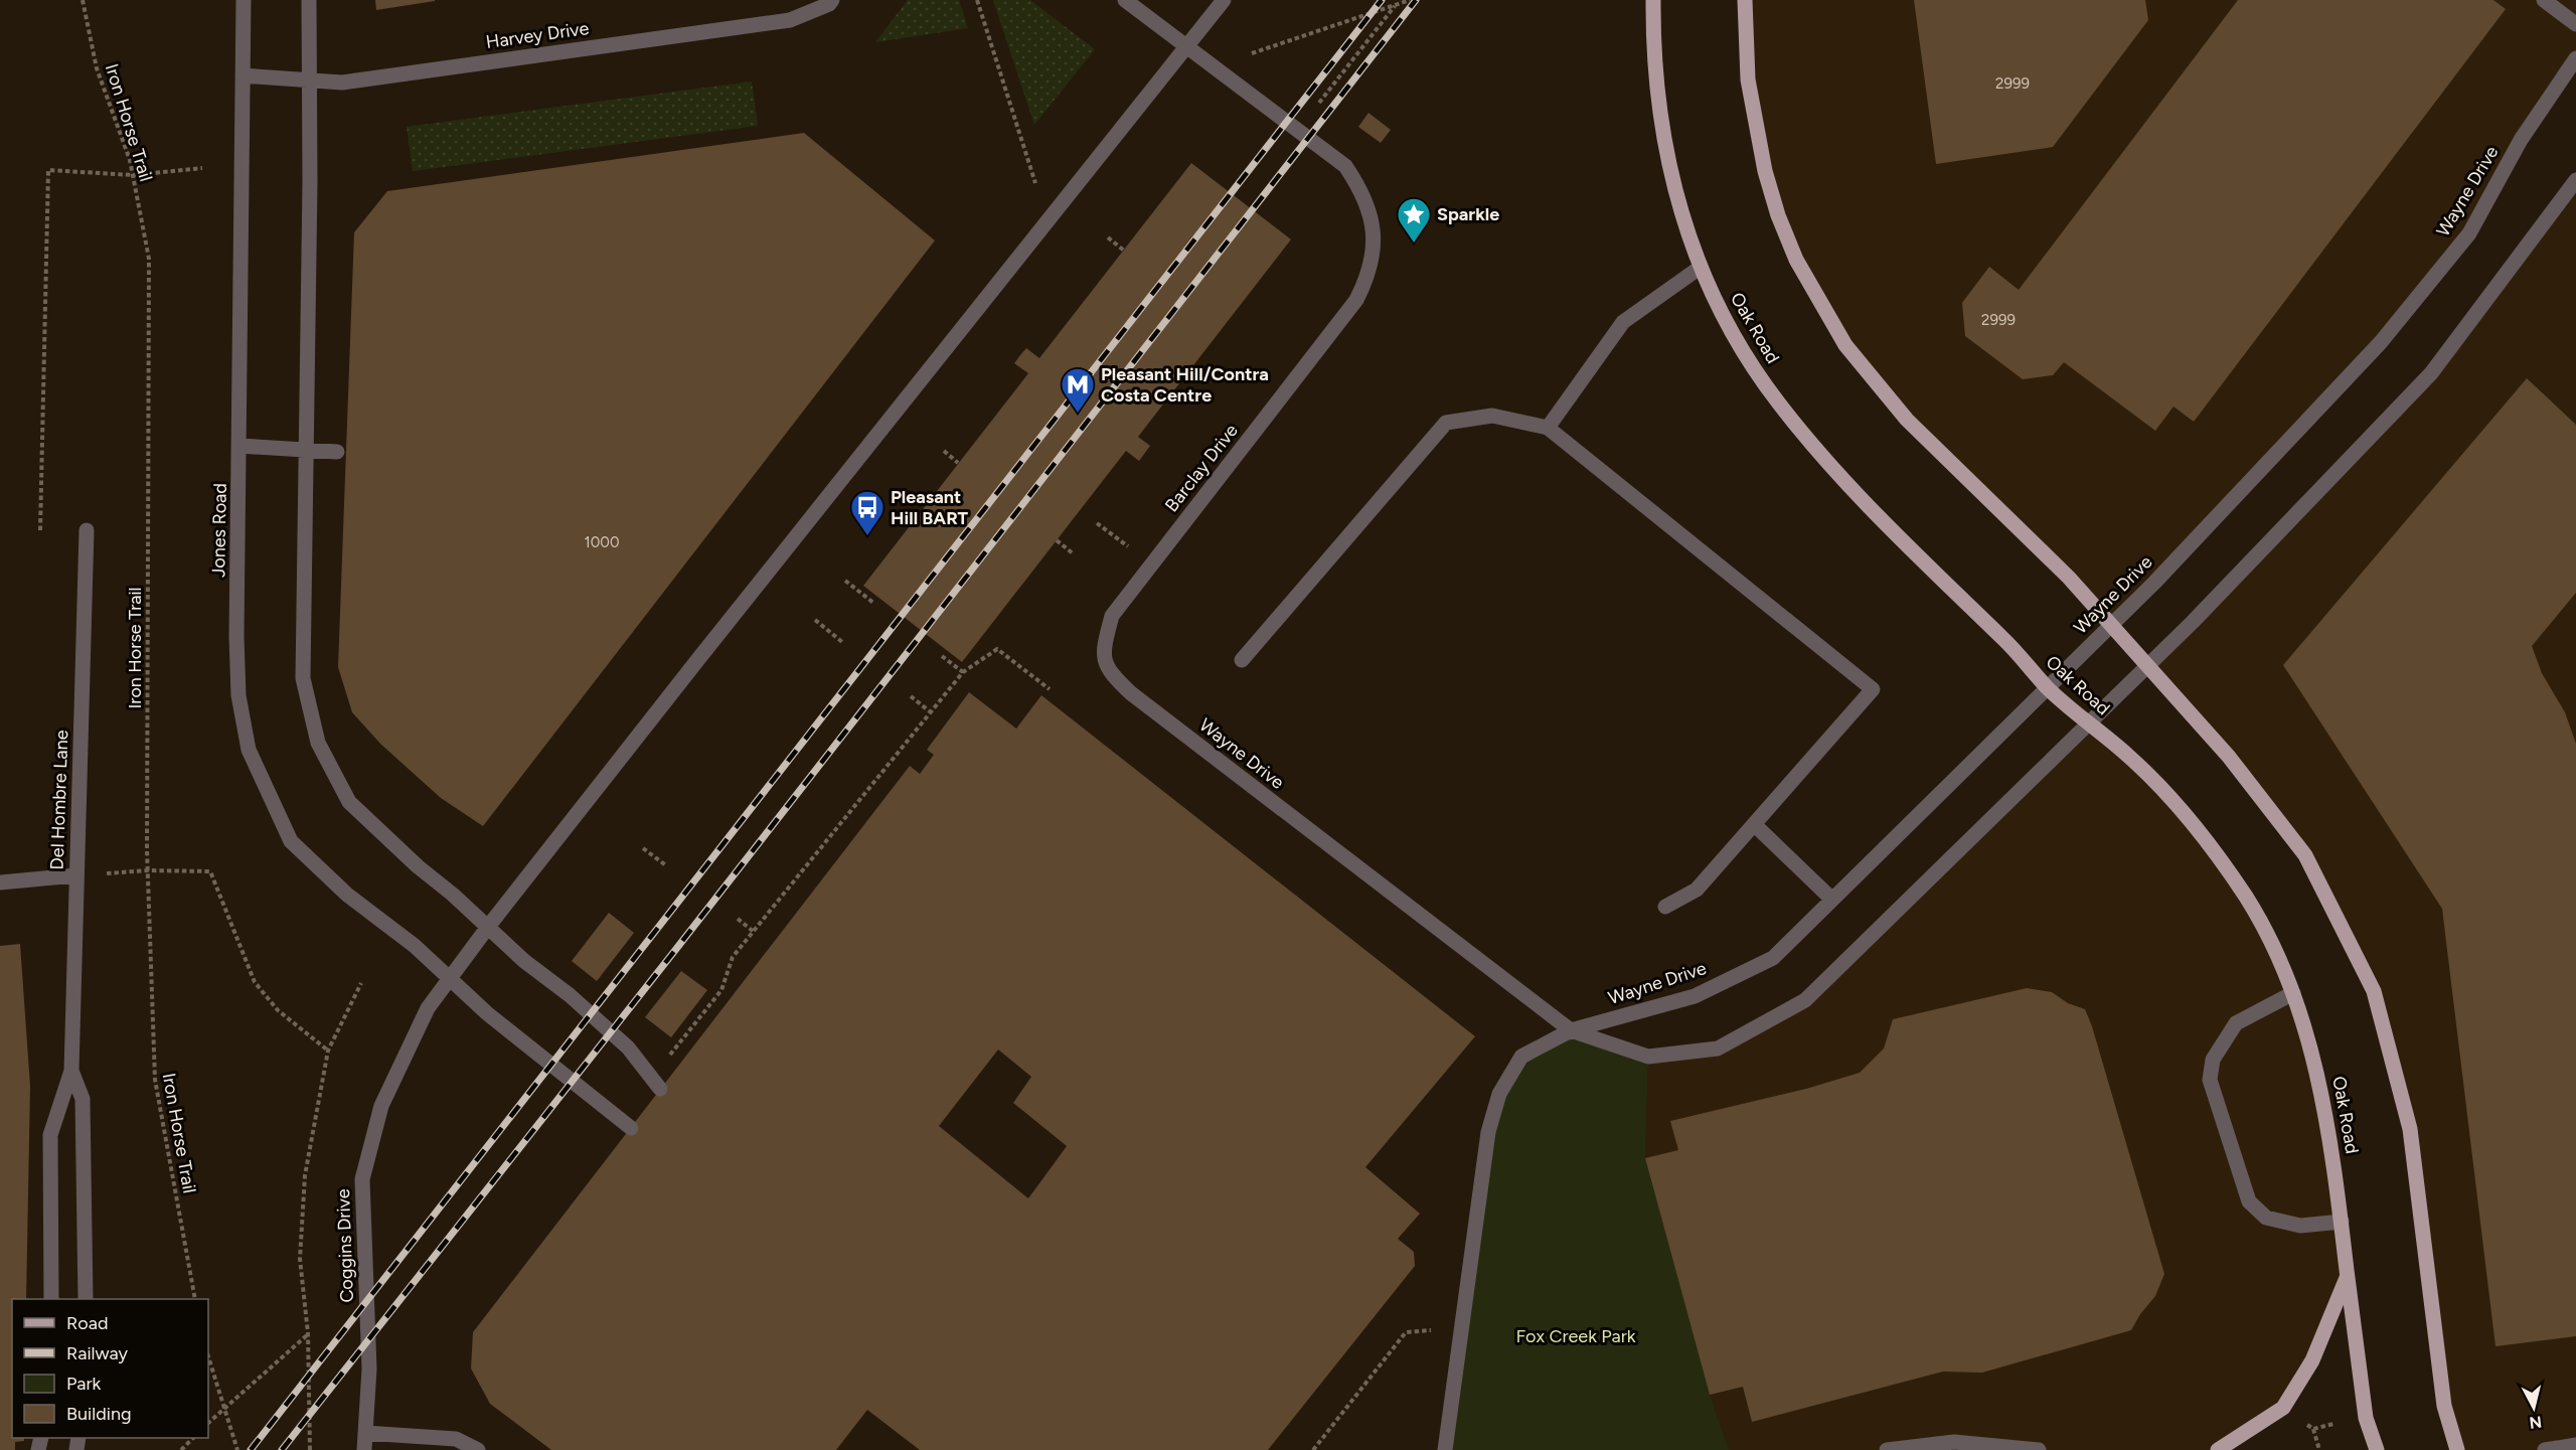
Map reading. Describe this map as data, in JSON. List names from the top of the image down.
{
  "streets": {
    "main road": ["Oak Road"],
    "street": [
      "Harvey Drive",
      "Wayne Drive",
      "Barclay Drive",
      "Jones Road",
      "Del Hombre Lane",
      "Coggins Drive"
    ],
    "path": ["Iron Horse Trail"]
  },
  "crossings": [
    ["Harvey Drive", "Jones Road"],
    ["Wayne Drive", "Oak Road"],
    ["Wayne Drive", "Barclay Drive"],
    ["Barclay Drive", "Coggins Drive"],
    ["Jones Road", "Coggins Drive"]
  ],
  "parks": ["Fox Creek Park"],
  "places": {
    "place": ["Sparkle"],
    "metro station": ["Pleasant Hill/Contra Costa Centre"],
    "bus stop": ["Pleasant Hill BART"]
  },
  "house_numbers": ["2999", "2999", "1000"],
  "legend": [
    "Road",
    "Railway",
    "Park",
    "Building"
  ],
  "north": "bottom"
}
